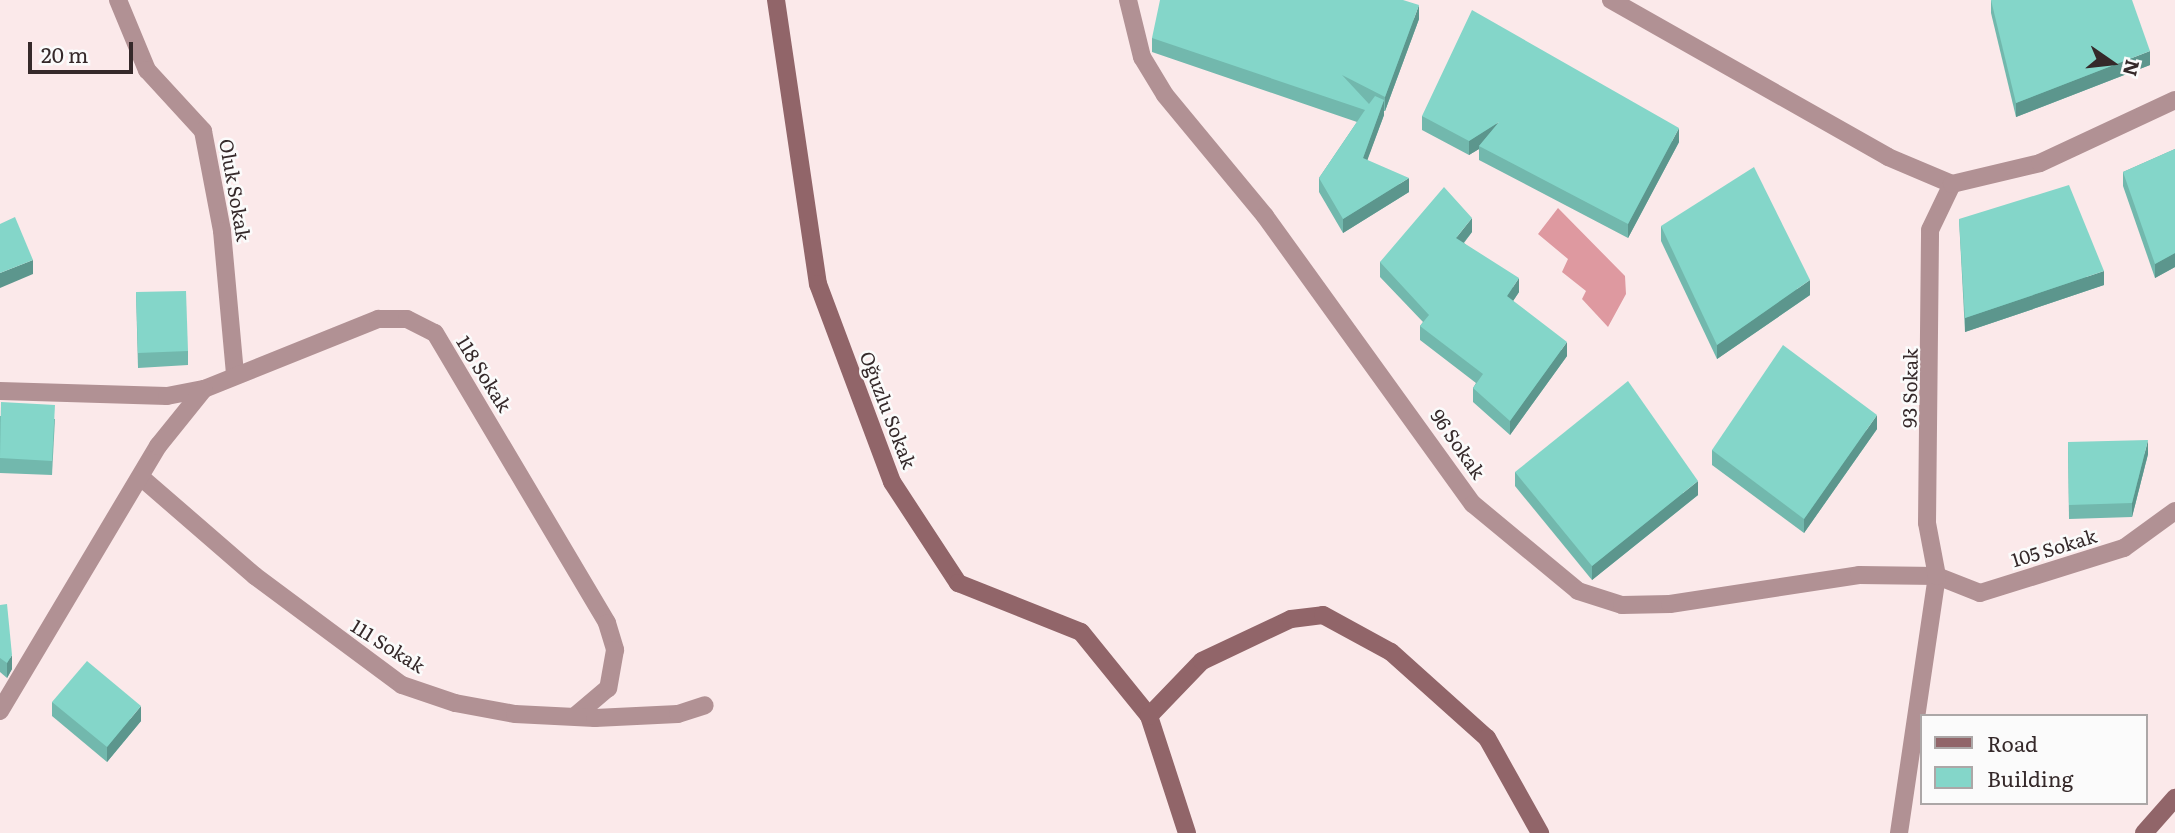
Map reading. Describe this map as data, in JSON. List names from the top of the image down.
{
  "streets": {
    "street": [
      "Oluk Sokak",
      "118 Sokak",
      "93 Sokak",
      "Oğuzlu Sokak",
      "96 Sokak",
      "105 Sokak",
      "111 Sokak"
    ]
  },
  "crossings": [
    ["Oluk Sokak", "118 Sokak"],
    ["118 Sokak", "111 Sokak"],
    ["93 Sokak", "96 Sokak"],
    ["93 Sokak", "105 Sokak"],
    ["96 Sokak", "105 Sokak"]
  ],
  "legend": ["Road", "Building"],
  "scale_bar": "20 m",
  "north": "right"
}
